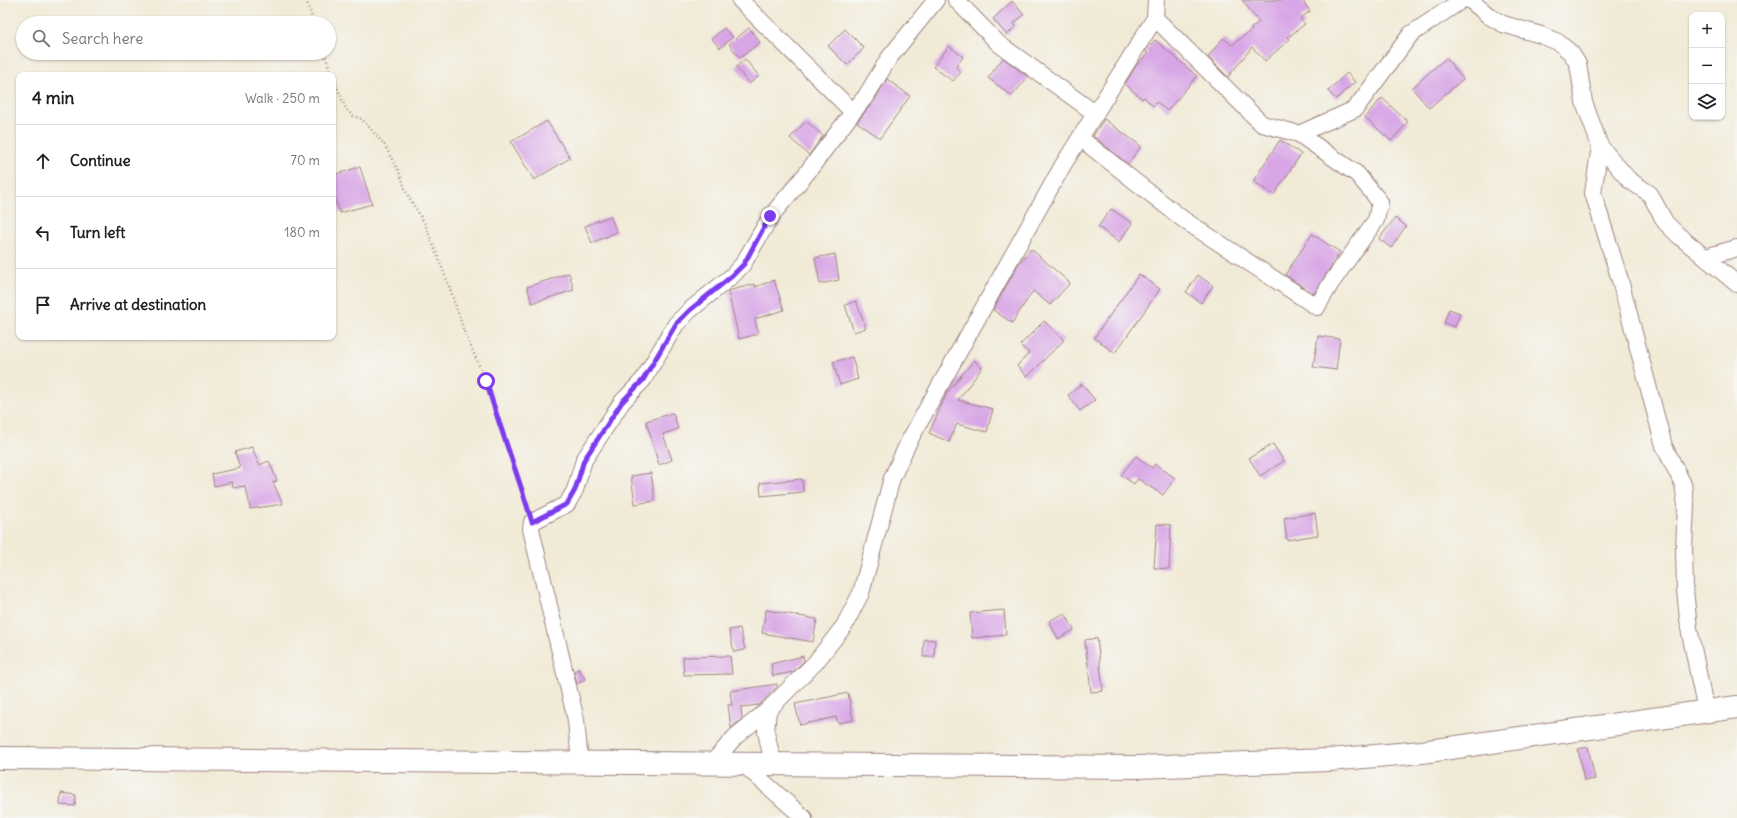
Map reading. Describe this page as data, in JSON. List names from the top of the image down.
{
  "page": {
    "map_buttons": ["+", "−"],
    "search": "Search here",
    "heading": ["4 min", "Walk · 250 m"],
    "list": [
      ["Continue", "70 m"],
      ["Turn left", "180 m"],
      "Arrive at destination"
    ]
  }
}
